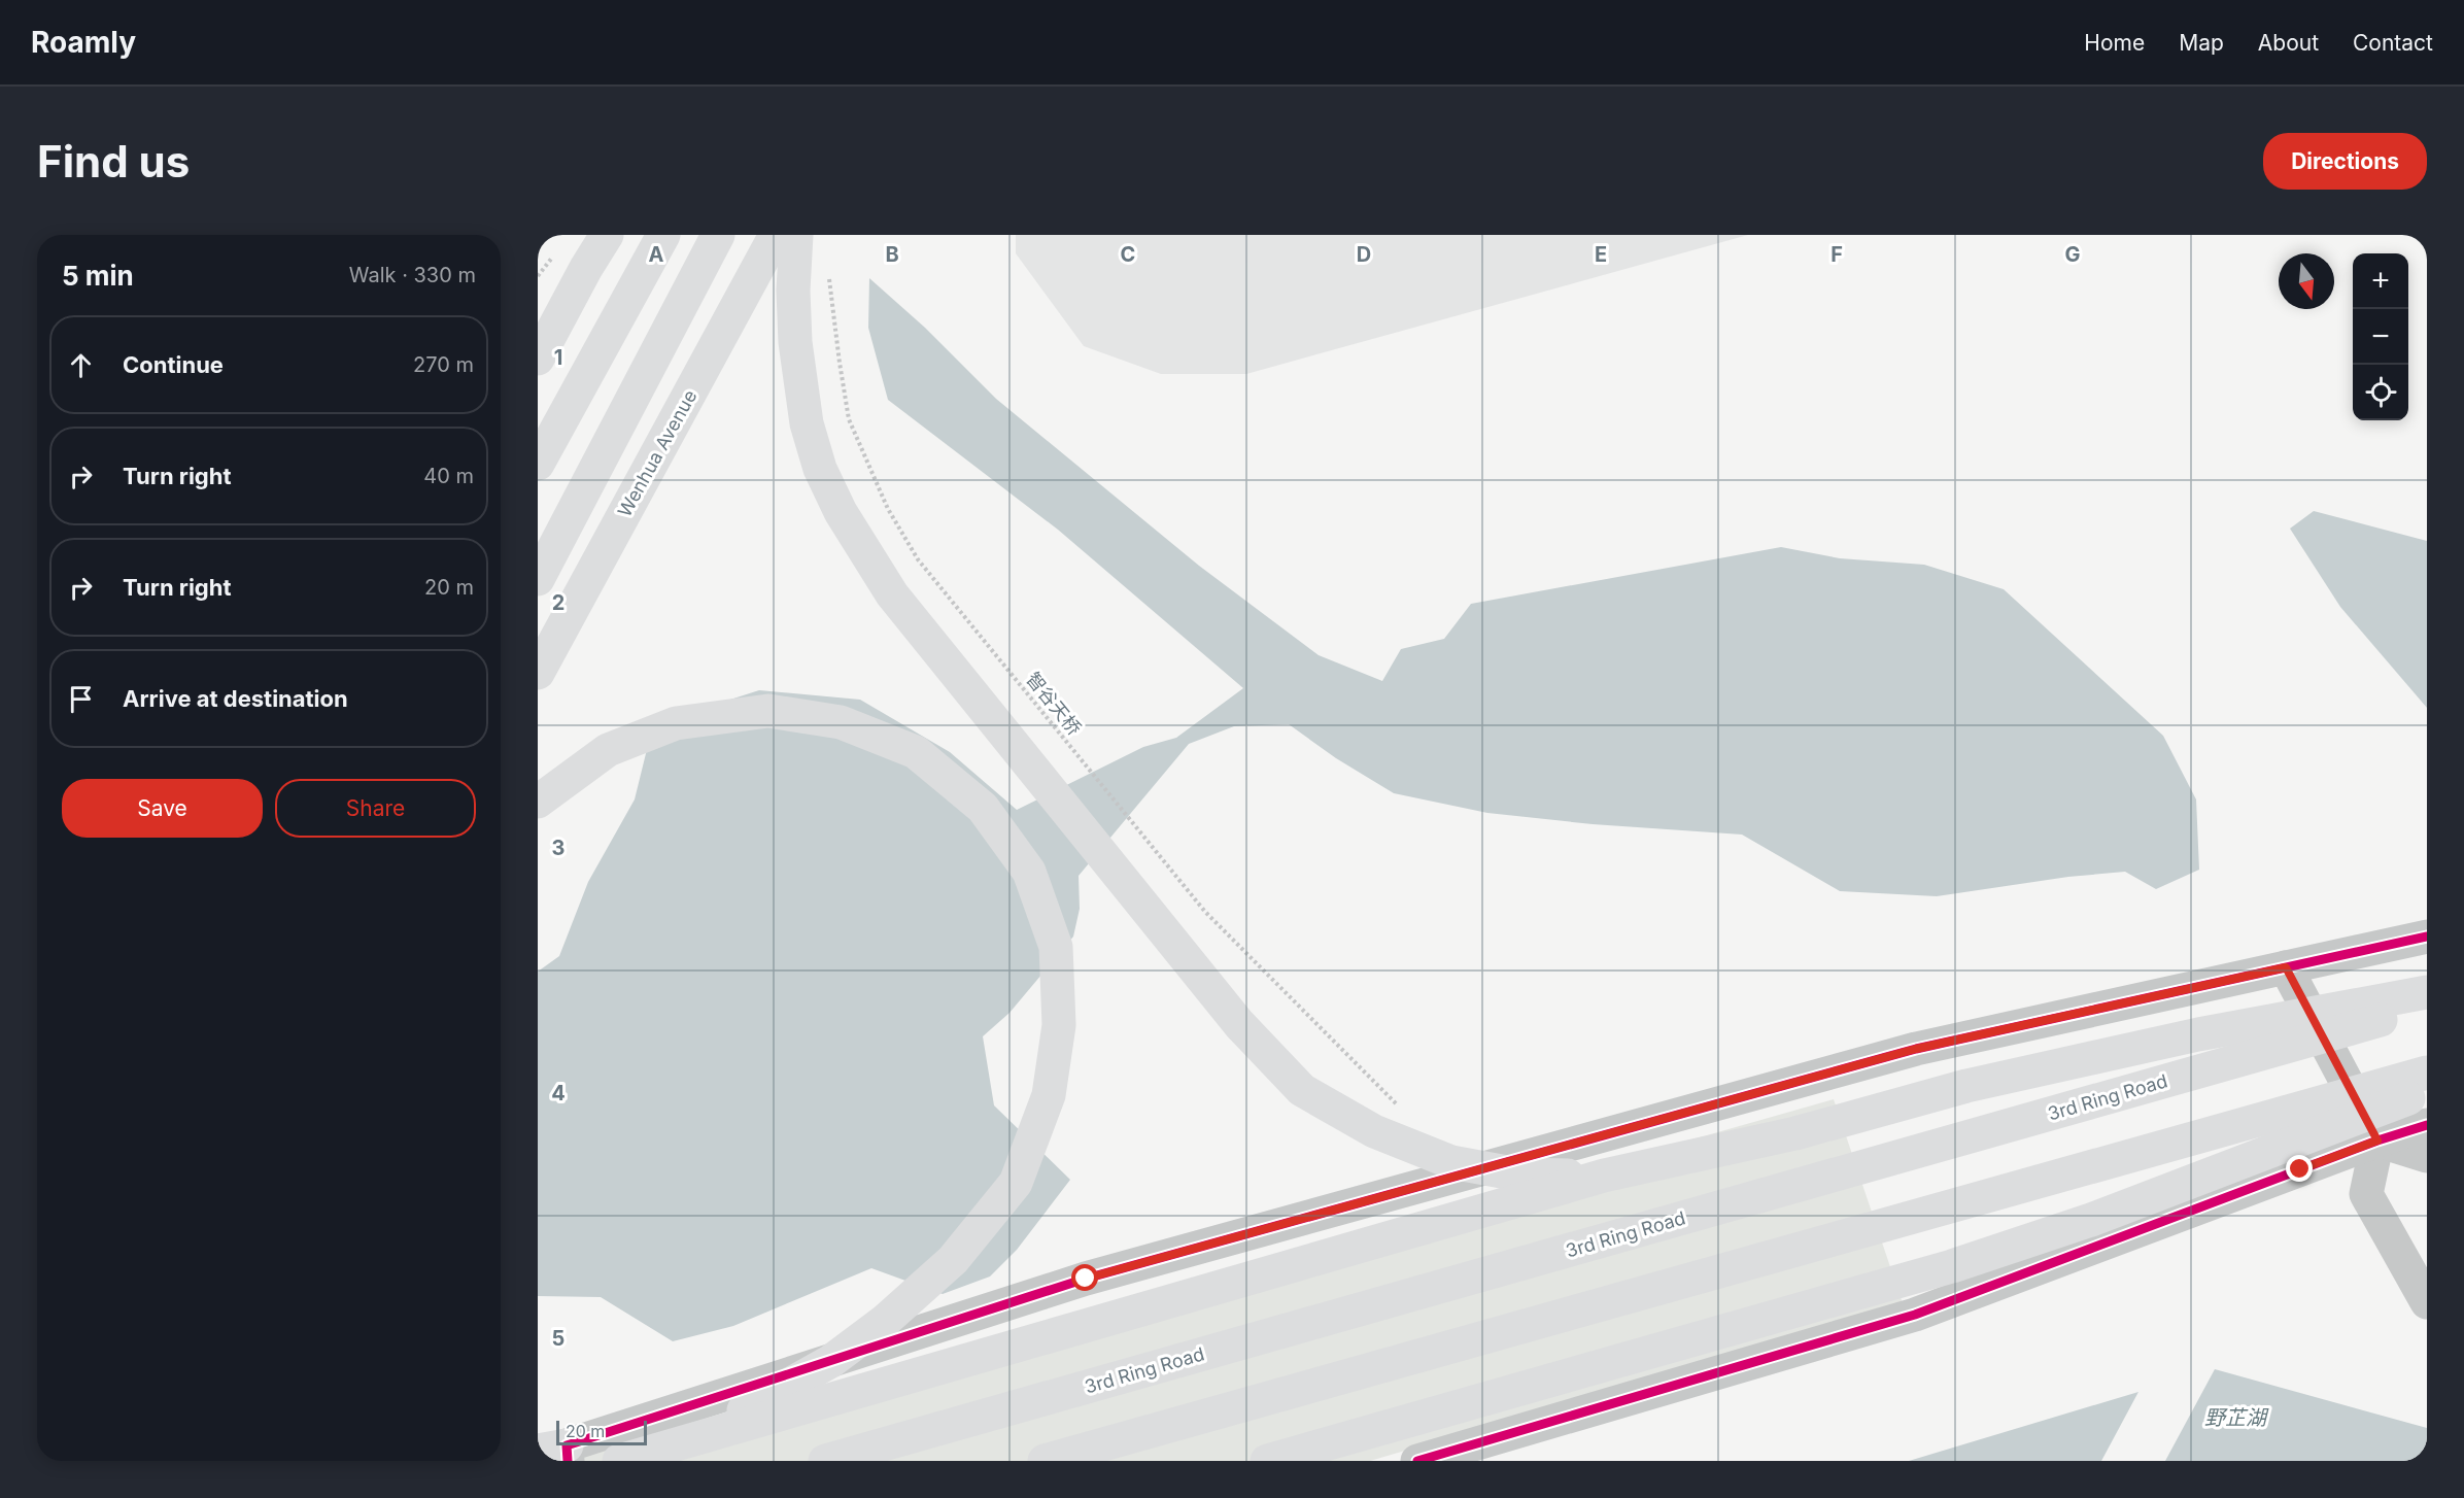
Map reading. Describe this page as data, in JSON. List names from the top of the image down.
{
  "streets": {
    "main road": ["Wenhua Avenue", "3rd Ring Road"],
    "path": ["智谷天桥"]
  },
  "water": ["野芷湖"],
  "scale_bar": "20 m",
  "north": "bottom",
  "page": {
    "header": "Roamly",
    "nav": [
      "Home",
      "Map",
      "About",
      "Contact"
    ],
    "buttons": [
      "Directions",
      ["Save", "Share"]
    ],
    "title": "Find us",
    "heading": ["5 min", "Walk · 330 m"],
    "map_buttons": ["+", "−"],
    "list": [
      ["Continue", "270 m"],
      ["Turn right", "40 m"],
      ["Turn right", "20 m"],
      "Arrive at destination"
    ],
    "scale": "20 m"
  },
  "grid": {
    "columns": [
      "A",
      "B",
      "C",
      "D",
      "E",
      "F",
      "G"
    ],
    "rows": [
      "1",
      "2",
      "3",
      "4",
      "5"
    ]
  }
}
